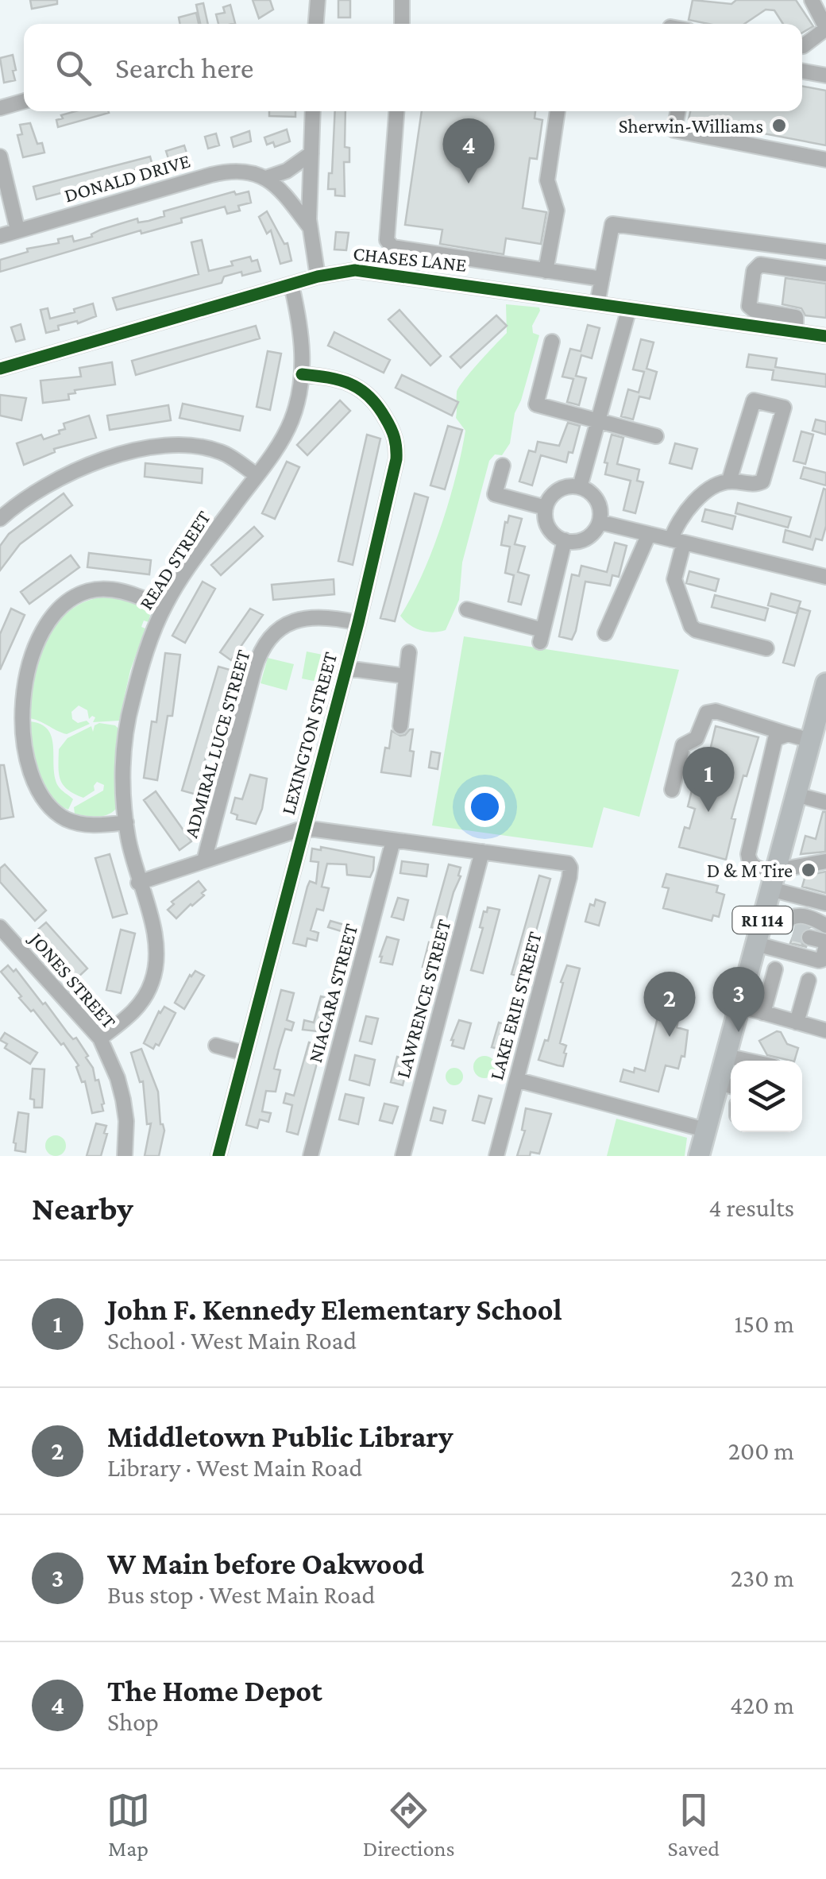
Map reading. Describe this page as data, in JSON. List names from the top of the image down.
{
  "streets": {
    "highway": ["RI 114"],
    "street": [
      "DONALD DRIVE",
      "CHASES LANE",
      "READ STREET",
      "LEXINGTON STREET",
      "ADMIRAL LUCE STREET",
      "JONES STREET",
      "NIAGARA STREET",
      "LAWRENCE STREET",
      "LAKE ERIE STREET"
    ]
  },
  "crossings": [
    ["CHASES LANE", "READ STREET"],
    ["READ STREET", "LEXINGTON STREET"],
    ["READ STREET", "JONES STREET"],
    ["LEXINGTON STREET", "ADMIRAL LUCE STREET"],
    ["LAWRENCE STREET", "LAKE ERIE STREET"]
  ],
  "places": ["Sherwin-Williams", "D & M Tire"],
  "page": {
    "search": "Search here",
    "pins": [
      "4",
      "1",
      "3",
      "2"
    ],
    "heading": ["Nearby", "4 results"],
    "list": [
      {
        "mark": "1",
        "name": "John F. Kennedy Elementary School",
        "note": "School · West Main Road",
        "value": "150 m"
      },
      {
        "mark": "2",
        "name": "Middletown Public Library",
        "note": "Library · West Main Road",
        "value": "200 m"
      },
      {
        "mark": "3",
        "name": "W Main before Oakwood",
        "note": "Bus stop · West Main Road",
        "value": "230 m"
      },
      {
        "mark": "4",
        "name": "The Home Depot",
        "note": "Shop",
        "value": "420 m"
      }
    ],
    "nav": ["Map", "Directions", "Saved"]
  }
}
